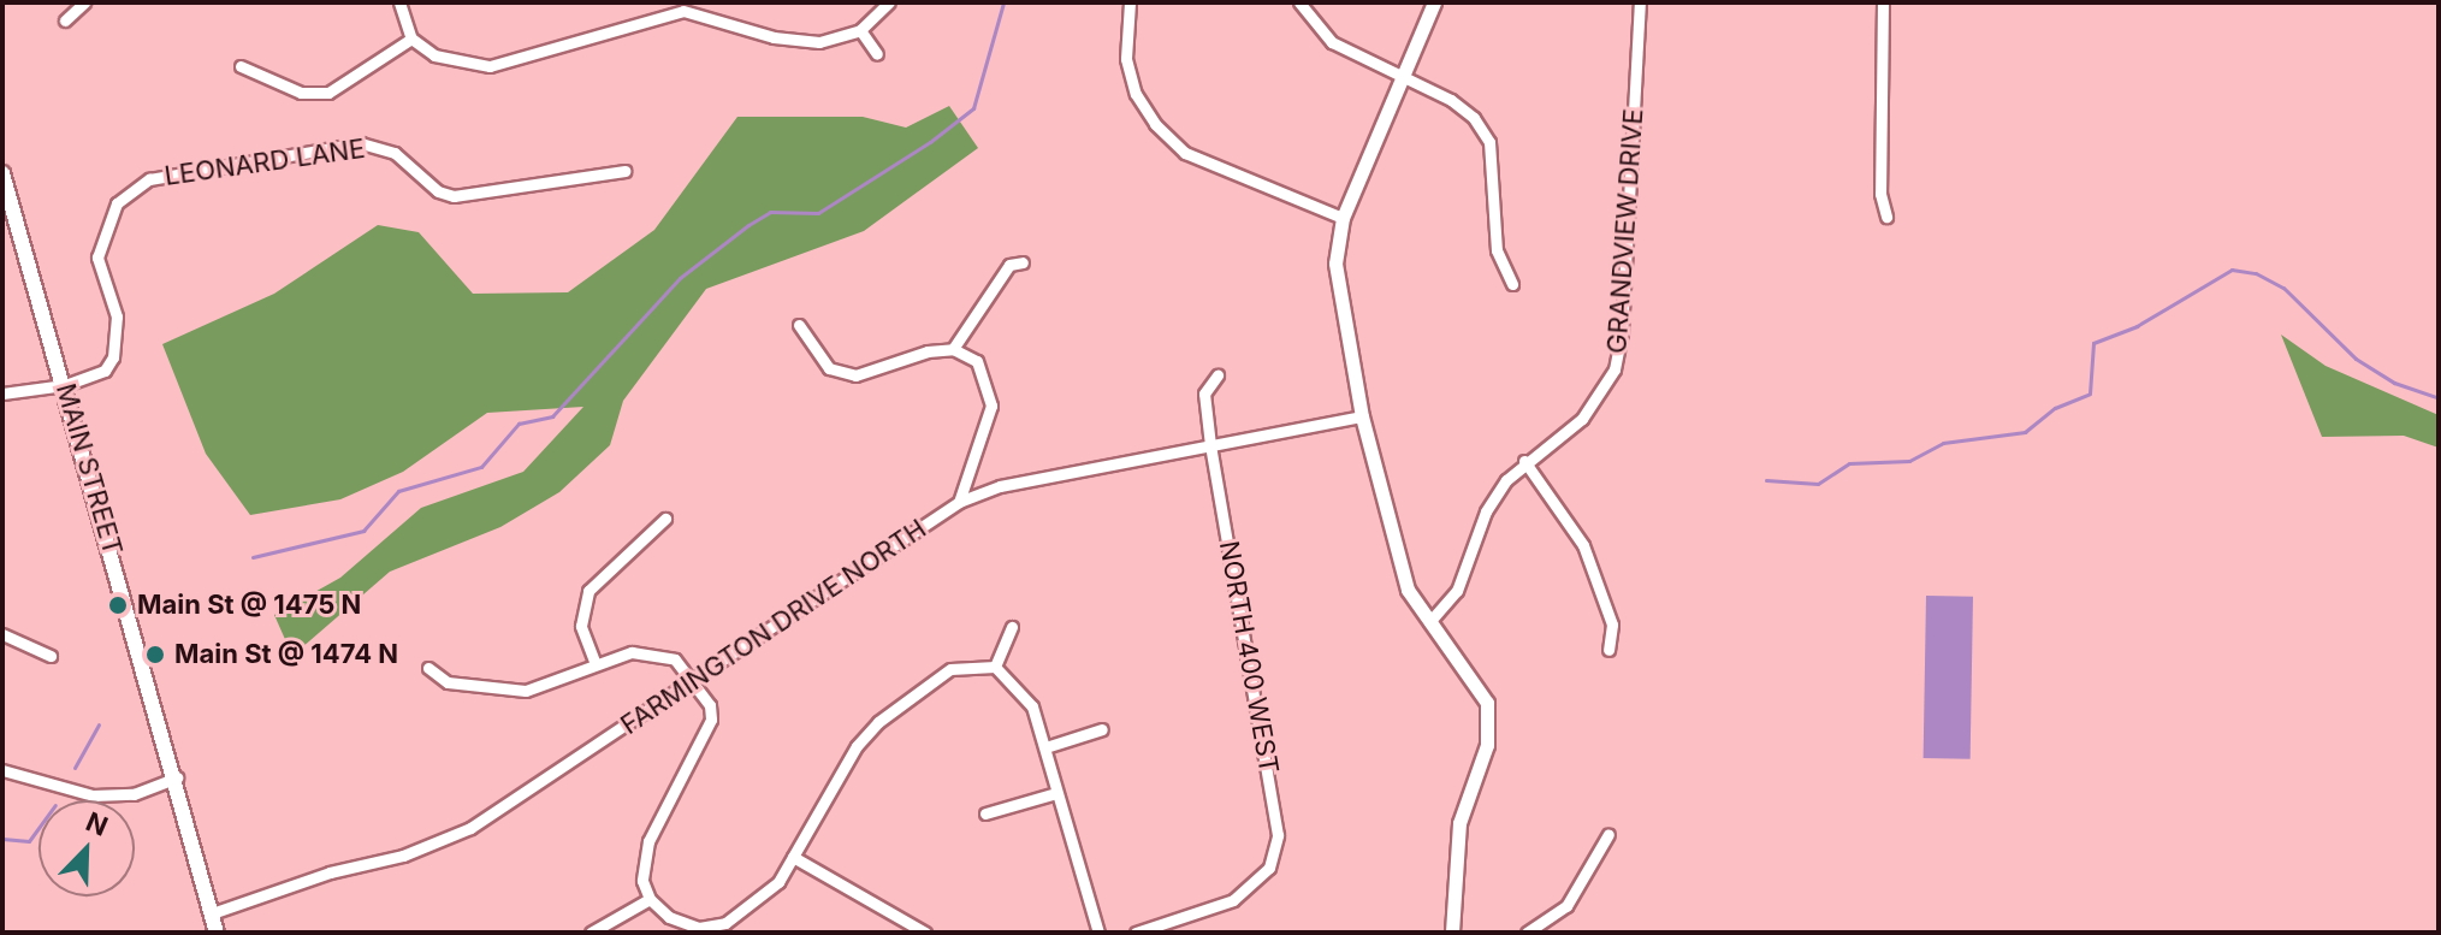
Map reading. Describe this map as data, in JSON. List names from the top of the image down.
{
  "streets": {
    "main road": ["MAIN STREET"],
    "street": [
      "LEONARD LANE",
      "GRANDVIEW DRIVE",
      "FARMINGTON DRIVE NORTH",
      "NORTH 400 WEST"
    ]
  },
  "crossings": [
    ["LEONARD LANE", "MAIN STREET"],
    ["MAIN STREET", "FARMINGTON DRIVE NORTH"],
    ["FARMINGTON DRIVE NORTH", "NORTH 400 WEST"]
  ],
  "places": ["Main St @ 1475 N", "Main St @ 1474 N"],
  "north": "top right"
}
